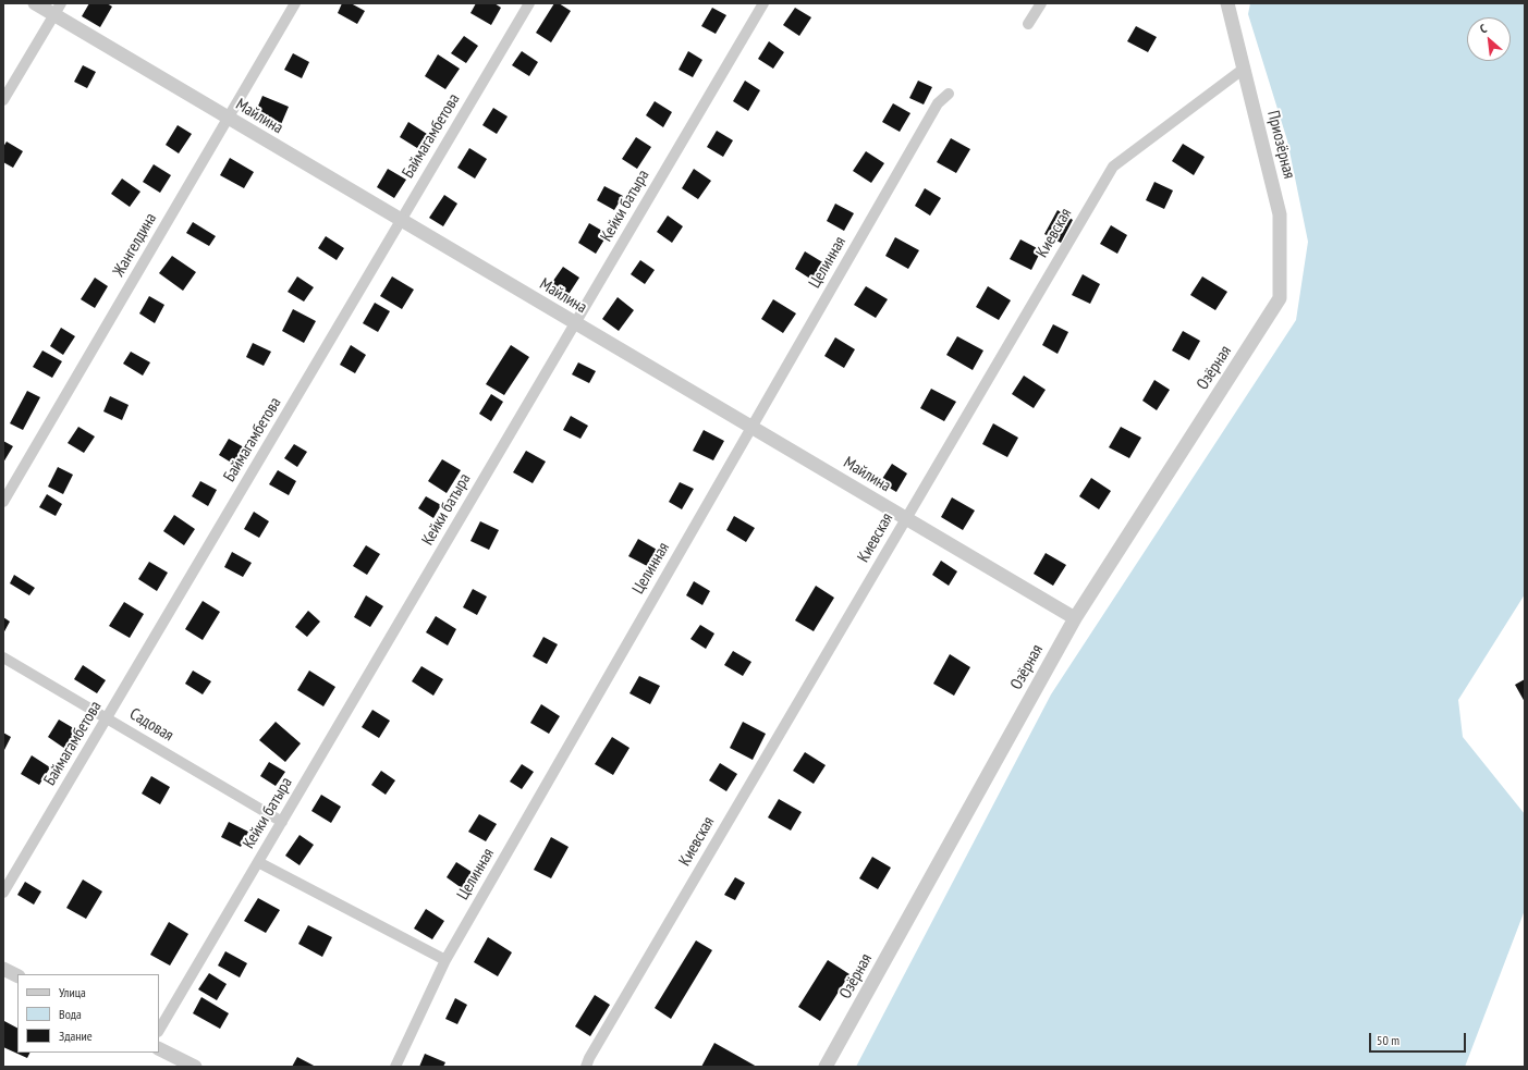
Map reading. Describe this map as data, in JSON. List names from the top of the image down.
{
  "streets": {
    "street": [
      "Майлина",
      "Баймагамбетова",
      "Приозёрная",
      "Кейки батыра",
      "Киевская",
      "Жангелдина",
      "Целинная",
      "Озёрная",
      "Садовая"
    ]
  },
  "crossings": [
    ["Майлина", "Баймагамбетова"],
    ["Майлина", "Кейки батыра"],
    ["Майлина", "Киевская"],
    ["Майлина", "Жангелдина"],
    ["Майлина", "Целинная"],
    ["Майлина", "Озёрная"],
    ["Баймагамбетова", "Садовая"],
    ["Приозёрная", "Киевская"],
    ["Приозёрная", "Озёрная"],
    ["Кейки батыра", "Садовая"]
  ],
  "legend": ["Улица", "Вода", "Здание"],
  "scale_bar": "50 m",
  "north": "top left"
}
